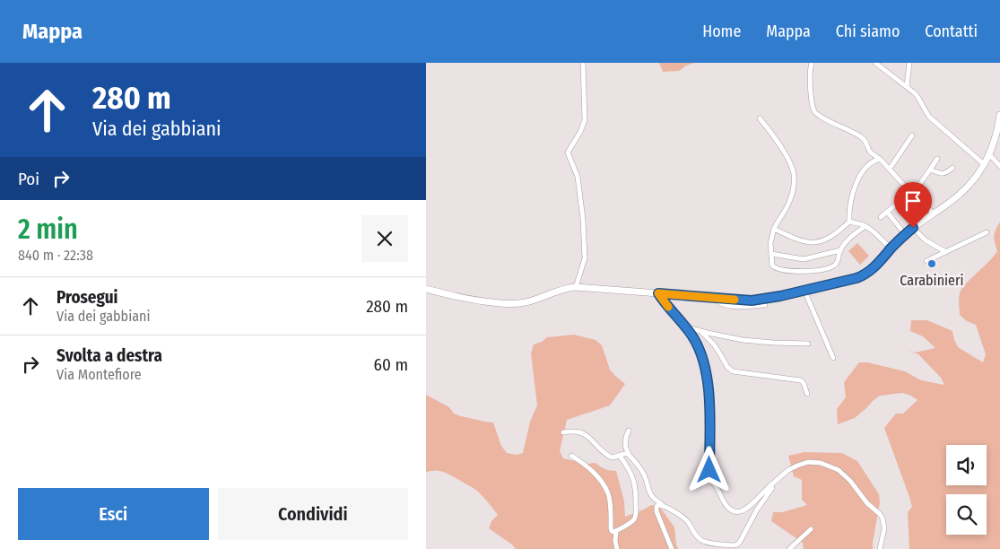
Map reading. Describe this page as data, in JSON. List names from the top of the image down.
{
  "places": ["Carabinieri"],
  "page": {
    "header": "Mappa",
    "nav": [
      "Home",
      "Mappa",
      "Chi siamo",
      "Contatti"
    ],
    "turn": ["280 m", "Via dei gabbiani"],
    "then": "Poi",
    "heading": ["2 min", "840 m · 22:38"],
    "list": [
      {
        "name": "Prosegui",
        "note": "Via dei gabbiani",
        "value": "280 m"
      },
      {
        "name": "Svolta a destra",
        "note": "Via Montefiore",
        "value": "60 m"
      }
    ],
    "buttons": ["Esci", "Condividi"]
  }
}
